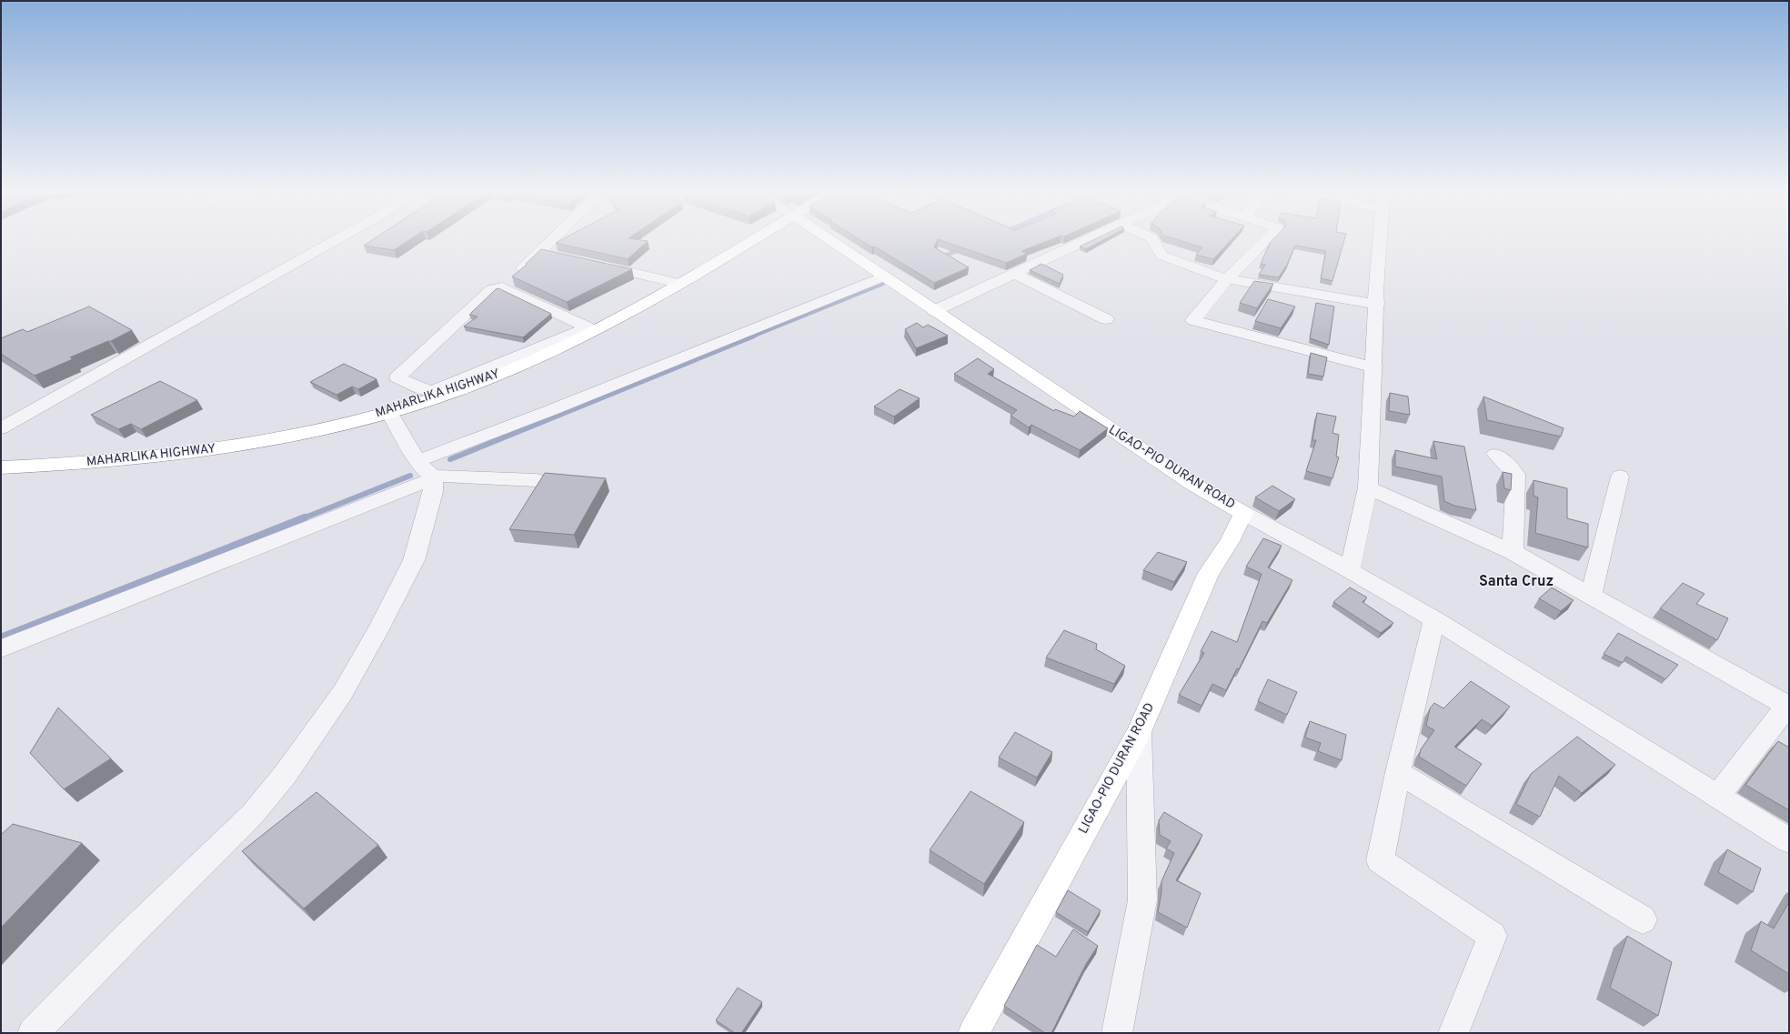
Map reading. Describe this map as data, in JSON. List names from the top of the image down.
{
  "streets": {
    "main road": ["MAHARLIKA HIGHWAY", "LIGAO-PIO DURAN ROAD"]
  },
  "districts": ["Santa Cruz"]
}
